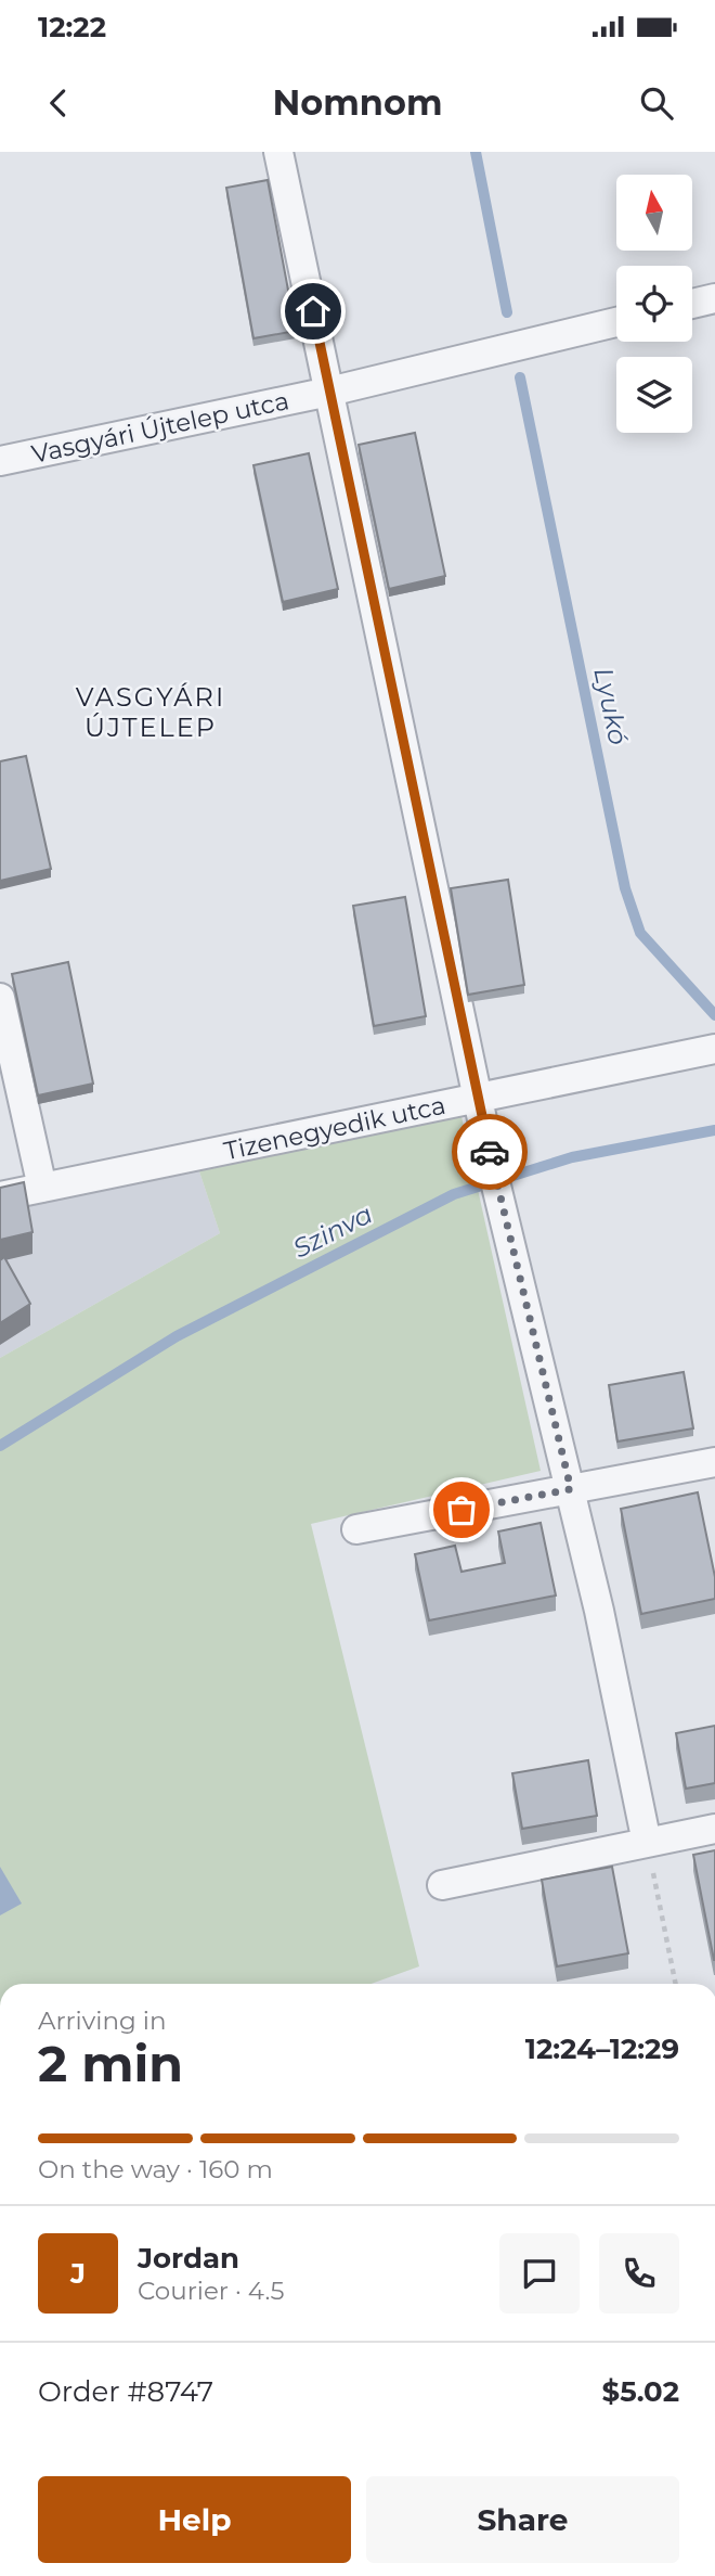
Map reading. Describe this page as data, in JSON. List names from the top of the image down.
{
  "streets": {
    "street": ["Vasgyári Újtelep utca", "Tizenegyedik utca"]
  },
  "districts": ["VASGYÁRI ÚJTELEP"],
  "water": ["Lyukó", "Szinva"],
  "north": "top",
  "page": {
    "status": "12:22",
    "header": "Nomnom",
    "heading": ["2 min", "Arriving in", "12:24–12:29"],
    "panel": [
      "Jordan",
      "Courier · 4.5",
      "Order #8747",
      "$5.02"
    ],
    "bar": "On the way · 160 m",
    "round": "J",
    "buttons": ["Help", "Share"]
  }
}
